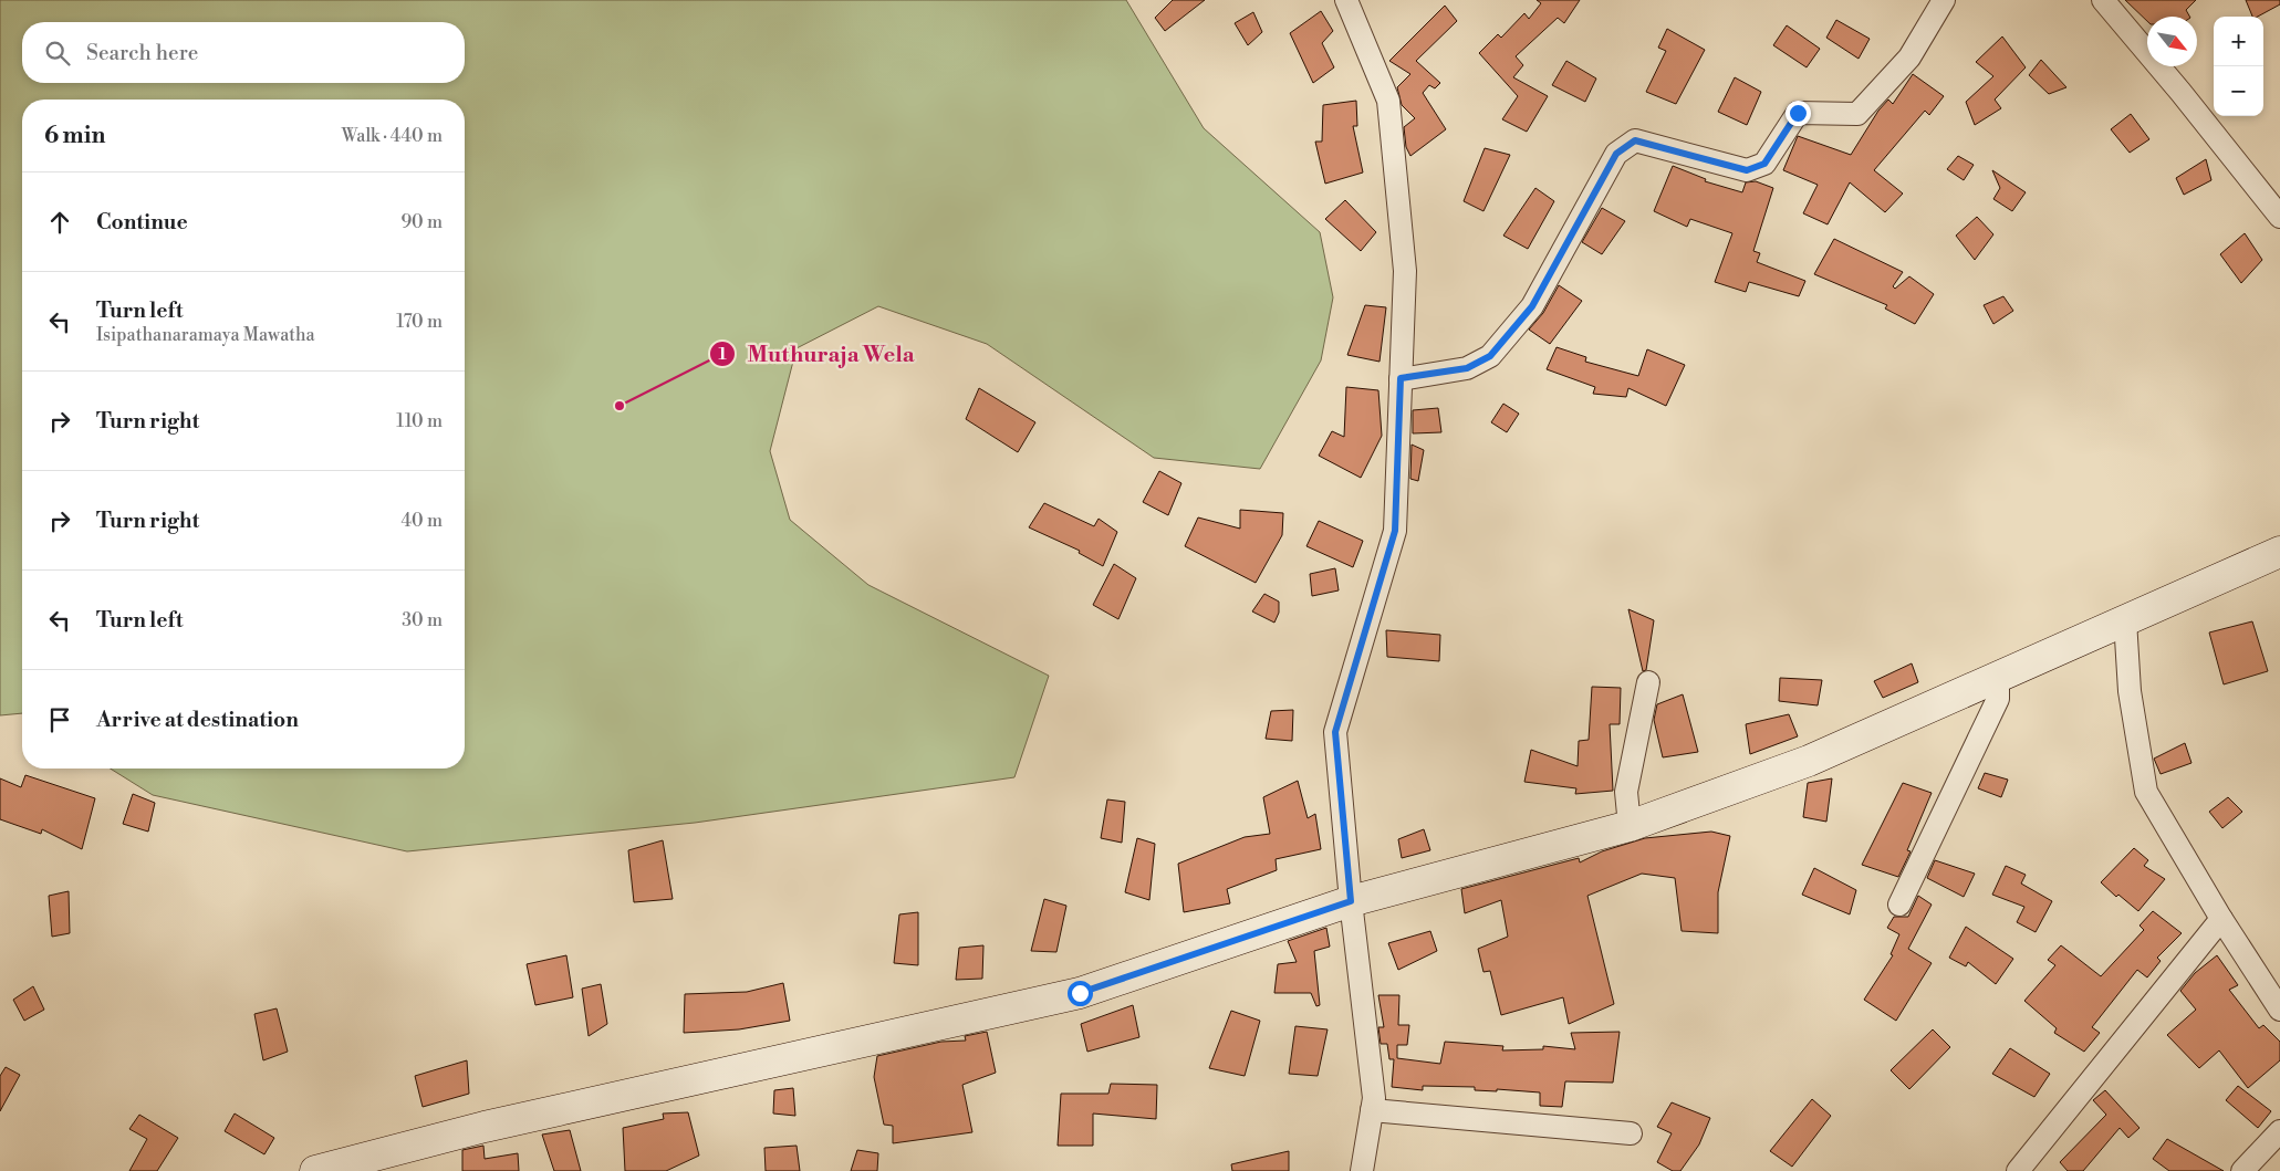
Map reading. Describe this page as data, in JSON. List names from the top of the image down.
{
  "places": ["Muthuraja Wela"],
  "north": "bottom right",
  "page": {
    "map_buttons": ["+", "−"],
    "search": "Search here",
    "heading": ["6 min", "Walk · 440 m"],
    "list": [
      ["Continue", "90 m"],
      ["Turn left", "Isipathanaramaya Mawatha", "170 m"],
      ["Turn right", "110 m"],
      ["Turn right", "40 m"],
      ["Turn left", "30 m"],
      "Arrive at destination"
    ]
  }
}
